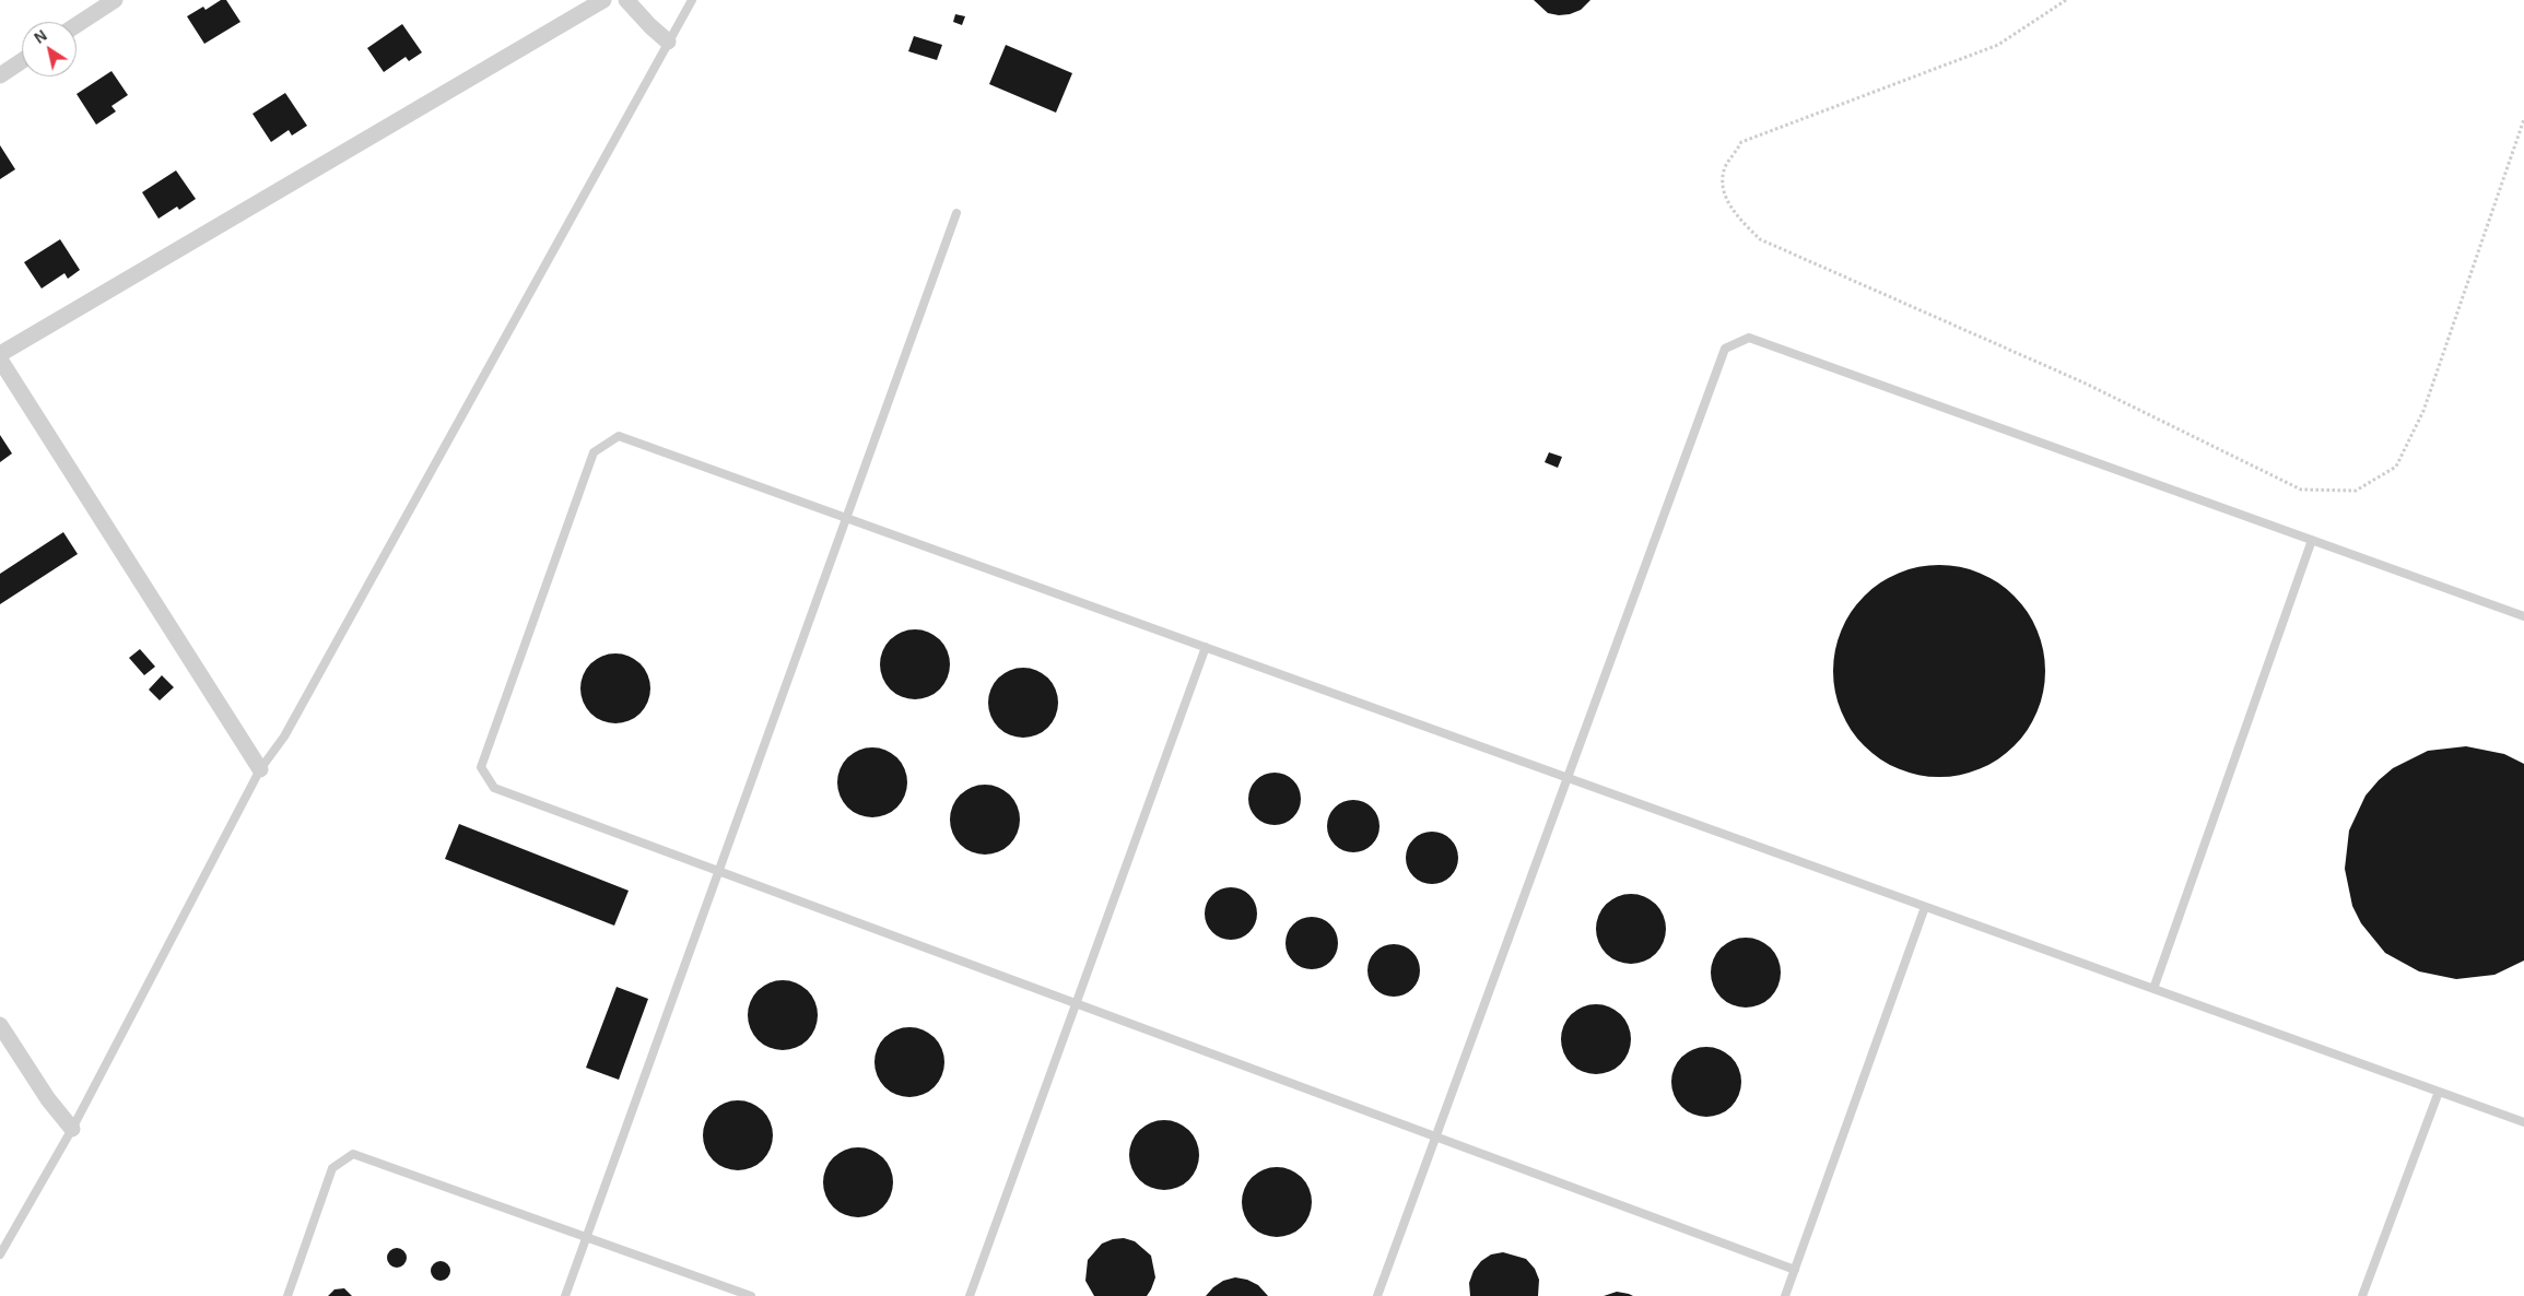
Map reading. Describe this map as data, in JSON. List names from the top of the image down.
{
  "north": "top left"
}
